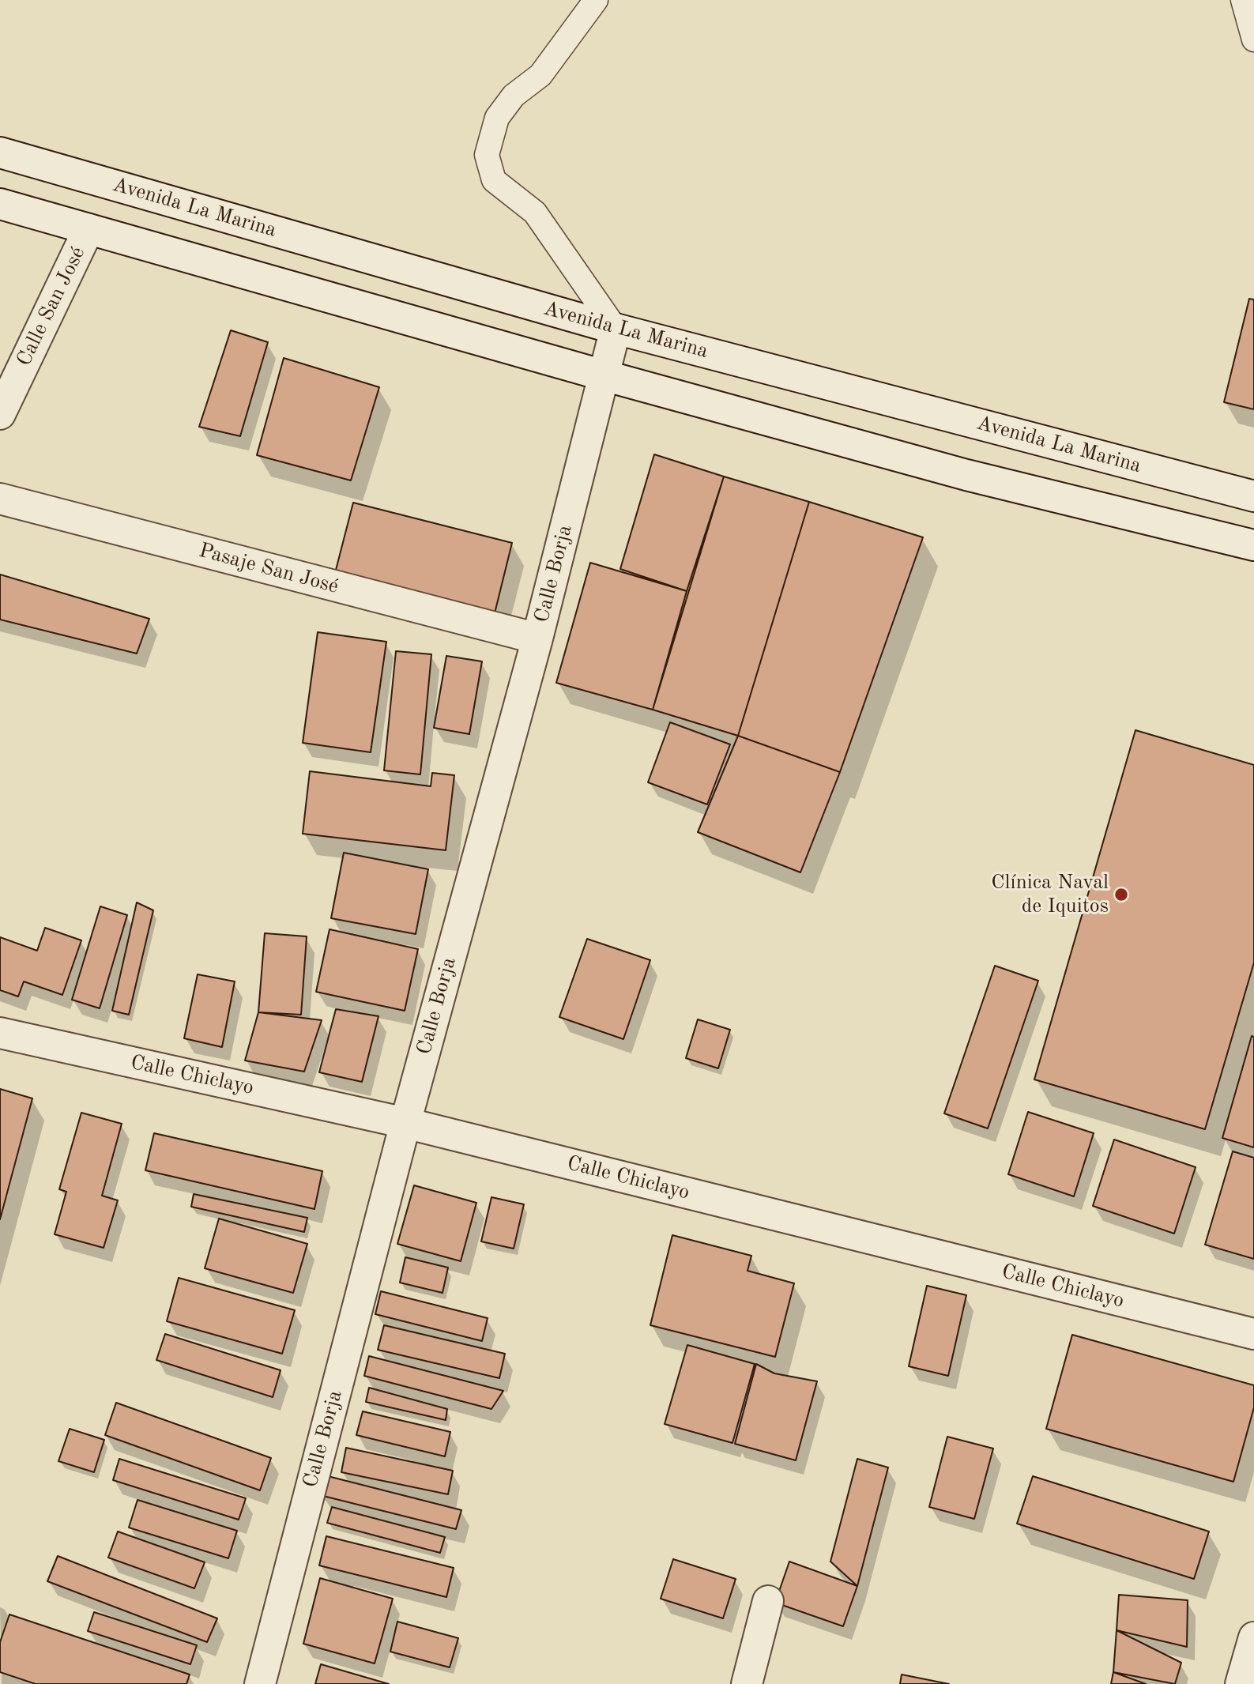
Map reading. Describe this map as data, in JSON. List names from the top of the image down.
{
  "streets": {
    "street": [
      "Avenida La Marina",
      "Calle San José",
      "Pasaje San José",
      "Calle Borja",
      "Calle Chiclayo"
    ]
  },
  "crossings": [
    ["Avenida La Marina", "Calle Borja"],
    ["Pasaje San José", "Calle Borja"],
    ["Calle Borja", "Calle Chiclayo"]
  ],
  "places": ["Clínica Naval de Iquitos"]
}
